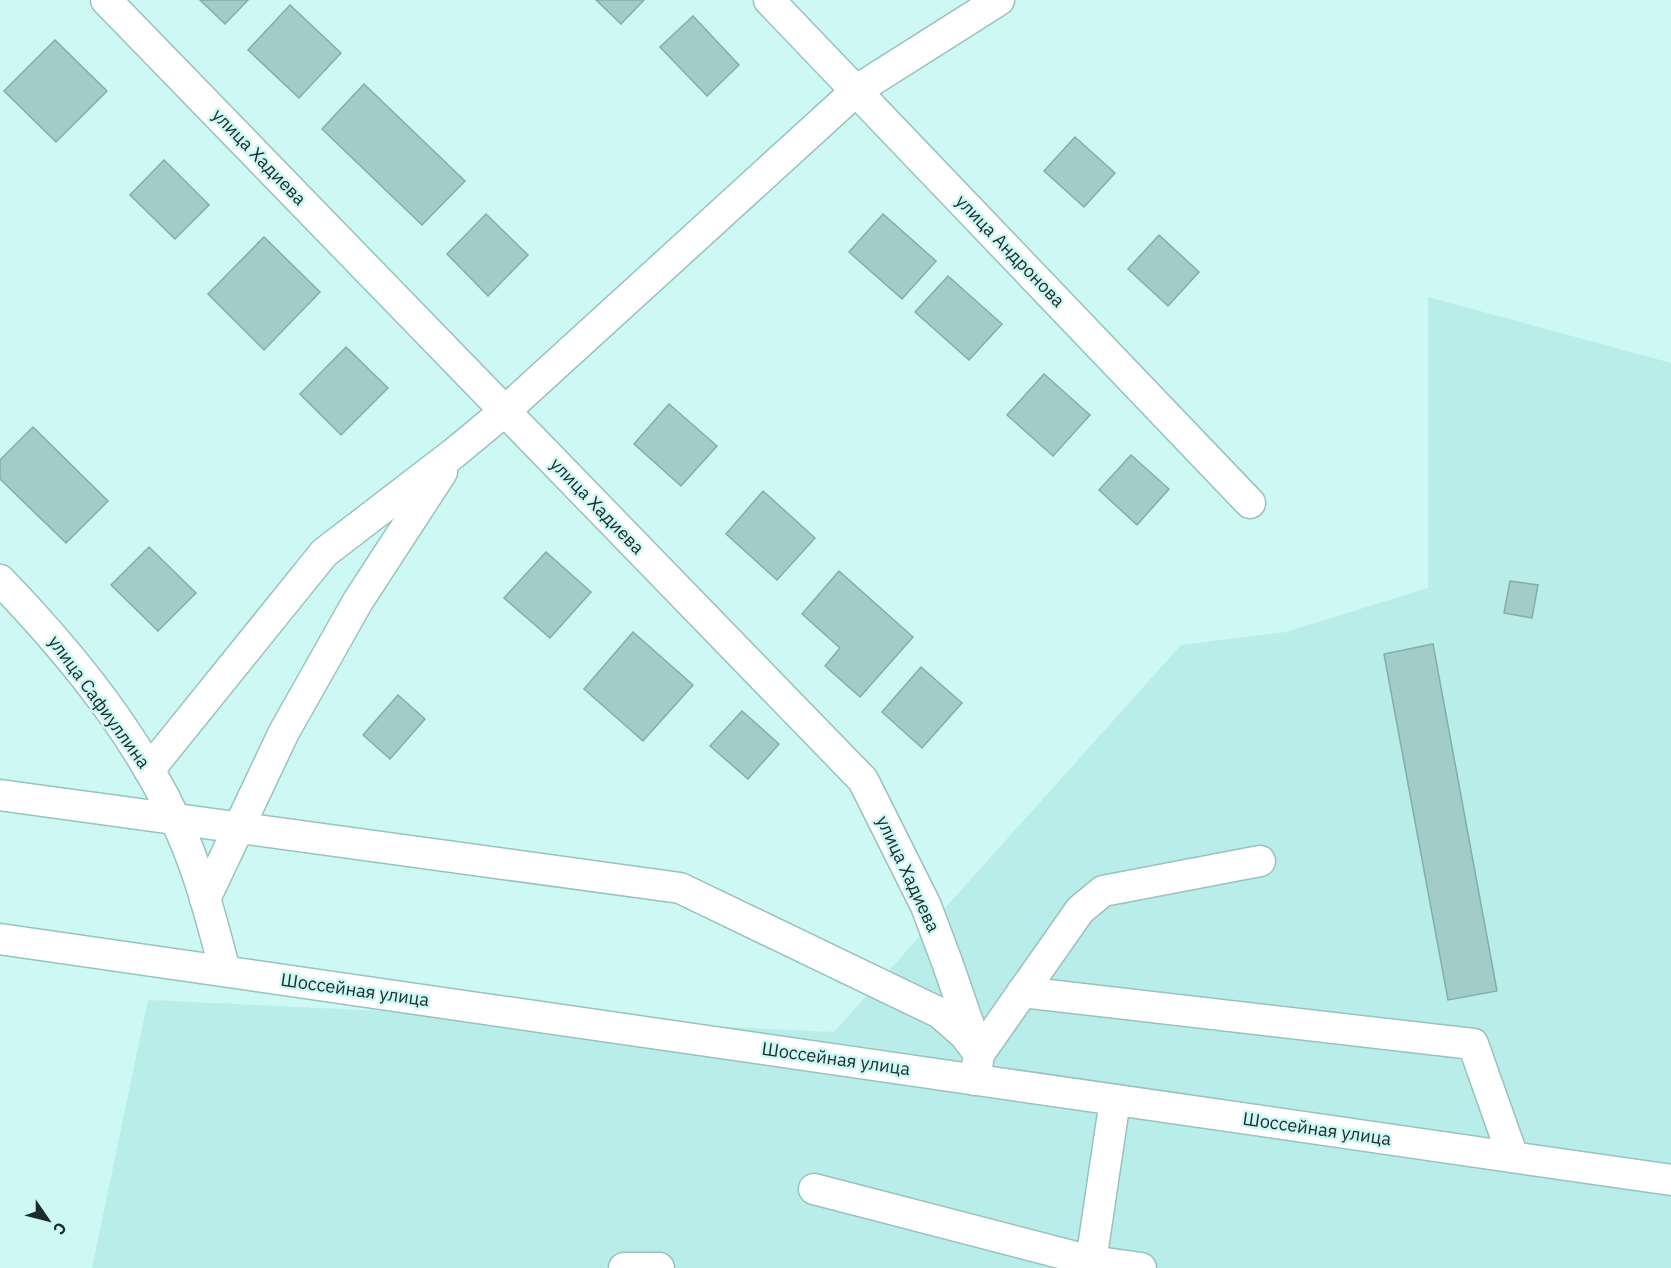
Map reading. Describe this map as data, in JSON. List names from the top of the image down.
{
  "streets": {
    "street": [
      "улица Хадиева",
      "улица Андронова",
      "улица Сафиуллина",
      "Шоссейная улица"
    ]
  },
  "crossings": [
    ["улица Хадиева", "Шоссейная улица"],
    ["улица Сафиуллина", "Шоссейная улица"]
  ],
  "north": "bottom right"
}
